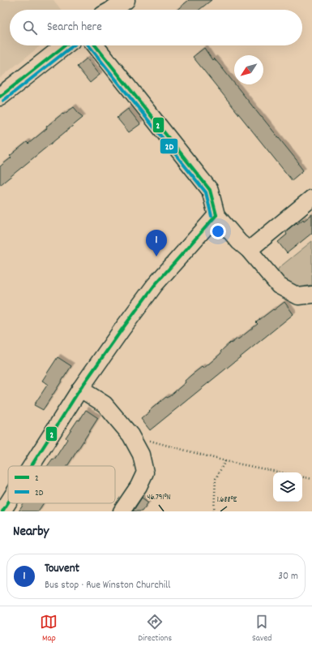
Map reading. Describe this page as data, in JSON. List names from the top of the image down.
{
  "lines": ["transit line 2", "transit line 2D"],
  "legend": ["2", "2D"],
  "north": "bottom left",
  "page": {
    "search": "Search here",
    "pins": "1",
    "heading": "Nearby",
    "list": [
      {
        "mark": "1",
        "name": "Touvent",
        "note": "Bus stop · Rue Winston Churchill",
        "value": "30 m"
      }
    ],
    "nav": ["Map", "Directions", "Saved"]
  },
  "coordinates": ["46.791°N", "1.688°E"]
}
